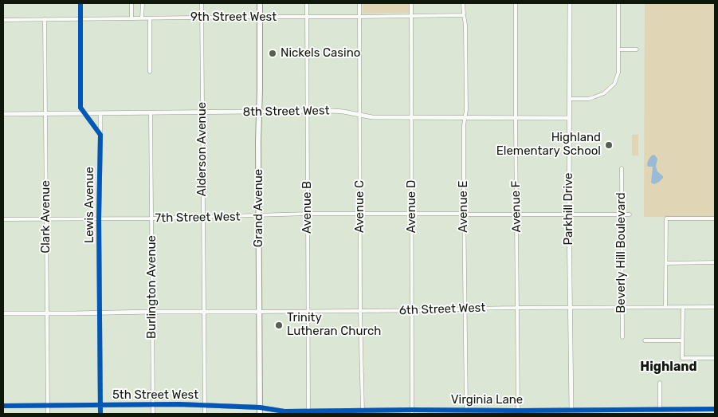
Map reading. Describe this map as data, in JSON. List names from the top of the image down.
{
  "streets": {
    "main road": ["Grand Avenue"],
    "street": [
      "9th Street West",
      "8th Street West",
      "Alderson Avenue",
      "Lewis Avenue",
      "Avenue C",
      "Avenue D",
      "Avenue E",
      "Avenue F",
      "Avenue B",
      "Parkhill Drive",
      "Clark Avenue",
      "7th Street West",
      "Beverly Hill Boulevard",
      "Burlington Avenue",
      "6th Street West",
      "5th Street West",
      "Virginia Lane"
    ]
  },
  "crossings": [
    ["9th Street West", "Alderson Avenue"],
    ["9th Street West", "Avenue C"],
    ["9th Street West", "Avenue D"],
    ["9th Street West", "Avenue E"],
    ["9th Street West", "Avenue B"],
    ["9th Street West", "Grand Avenue"],
    ["9th Street West", "Clark Avenue"],
    ["8th Street West", "Alderson Avenue"],
    ["8th Street West", "Lewis Avenue"],
    ["8th Street West", "Avenue C"],
    ["8th Street West", "Avenue D"],
    ["8th Street West", "Avenue E"],
    ["8th Street West", "Avenue F"],
    ["8th Street West", "Avenue B"],
    ["8th Street West", "Grand Avenue"],
    ["8th Street West", "Parkhill Drive"],
    ["8th Street West", "Clark Avenue"],
    ["8th Street West", "Burlington Avenue"],
    ["Alderson Avenue", "7th Street West"],
    ["Alderson Avenue", "6th Street West"],
    ["Alderson Avenue", "5th Street West"],
    ["Lewis Avenue", "7th Street West"],
    ["Lewis Avenue", "6th Street West"],
    ["Lewis Avenue", "5th Street West"],
    ["Avenue C", "7th Street West"],
    ["Avenue C", "6th Street West"],
    ["Avenue C", "Virginia Lane"],
    ["Avenue D", "7th Street West"],
    ["Avenue D", "6th Street West"],
    ["Avenue D", "Virginia Lane"],
    ["Avenue E", "7th Street West"],
    ["Avenue E", "6th Street West"],
    ["Avenue E", "Virginia Lane"],
    ["Avenue F", "7th Street West"],
    ["Avenue F", "6th Street West"],
    ["Avenue F", "Virginia Lane"],
    ["Avenue B", "7th Street West"],
    ["Avenue B", "6th Street West"],
    ["Avenue B", "Virginia Lane"],
    ["Grand Avenue", "7th Street West"],
    ["Grand Avenue", "6th Street West"],
    ["Grand Avenue", "5th Street West"],
    ["Grand Avenue", "Virginia Lane"],
    ["Parkhill Drive", "7th Street West"],
    ["Parkhill Drive", "6th Street West"],
    ["Parkhill Drive", "Virginia Lane"],
    ["Clark Avenue", "7th Street West"],
    ["Clark Avenue", "6th Street West"],
    ["Clark Avenue", "5th Street West"],
    ["7th Street West", "Beverly Hill Boulevard"],
    ["7th Street West", "Burlington Avenue"],
    ["Beverly Hill Boulevard", "6th Street West"],
    ["Burlington Avenue", "6th Street West"],
    ["Burlington Avenue", "5th Street West"],
    ["5th Street West", "Virginia Lane"]
  ],
  "districts": ["Highland"],
  "places": ["Nickels Casino", "Highland Elementary School", "Trinity Lutheran Church"]
}
